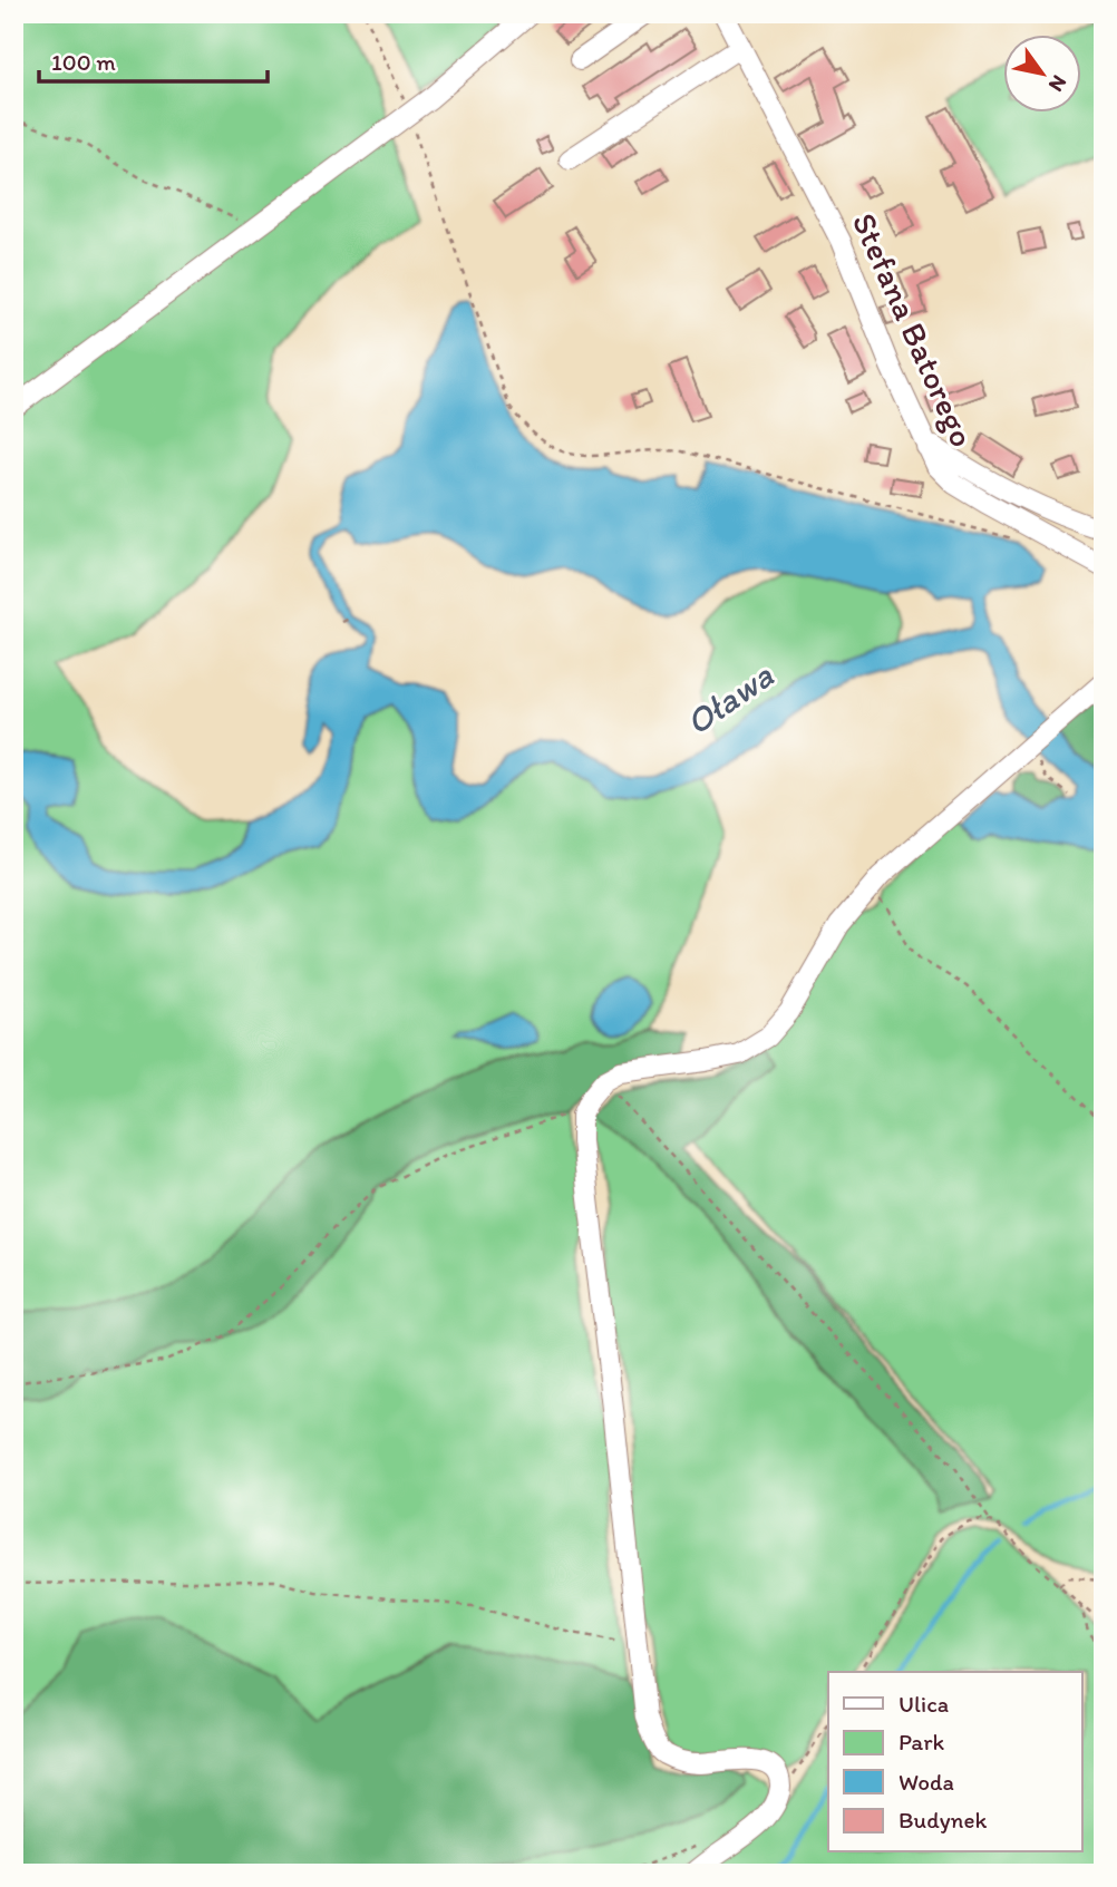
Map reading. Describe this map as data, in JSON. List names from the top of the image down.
{
  "streets": {
    "street": ["Stefana Batorego"]
  },
  "water": ["Oława"],
  "legend": [
    "Ulica",
    "Park",
    "Woda",
    "Budynek"
  ],
  "scale_bar": "100 m",
  "north": "bottom right"
}
